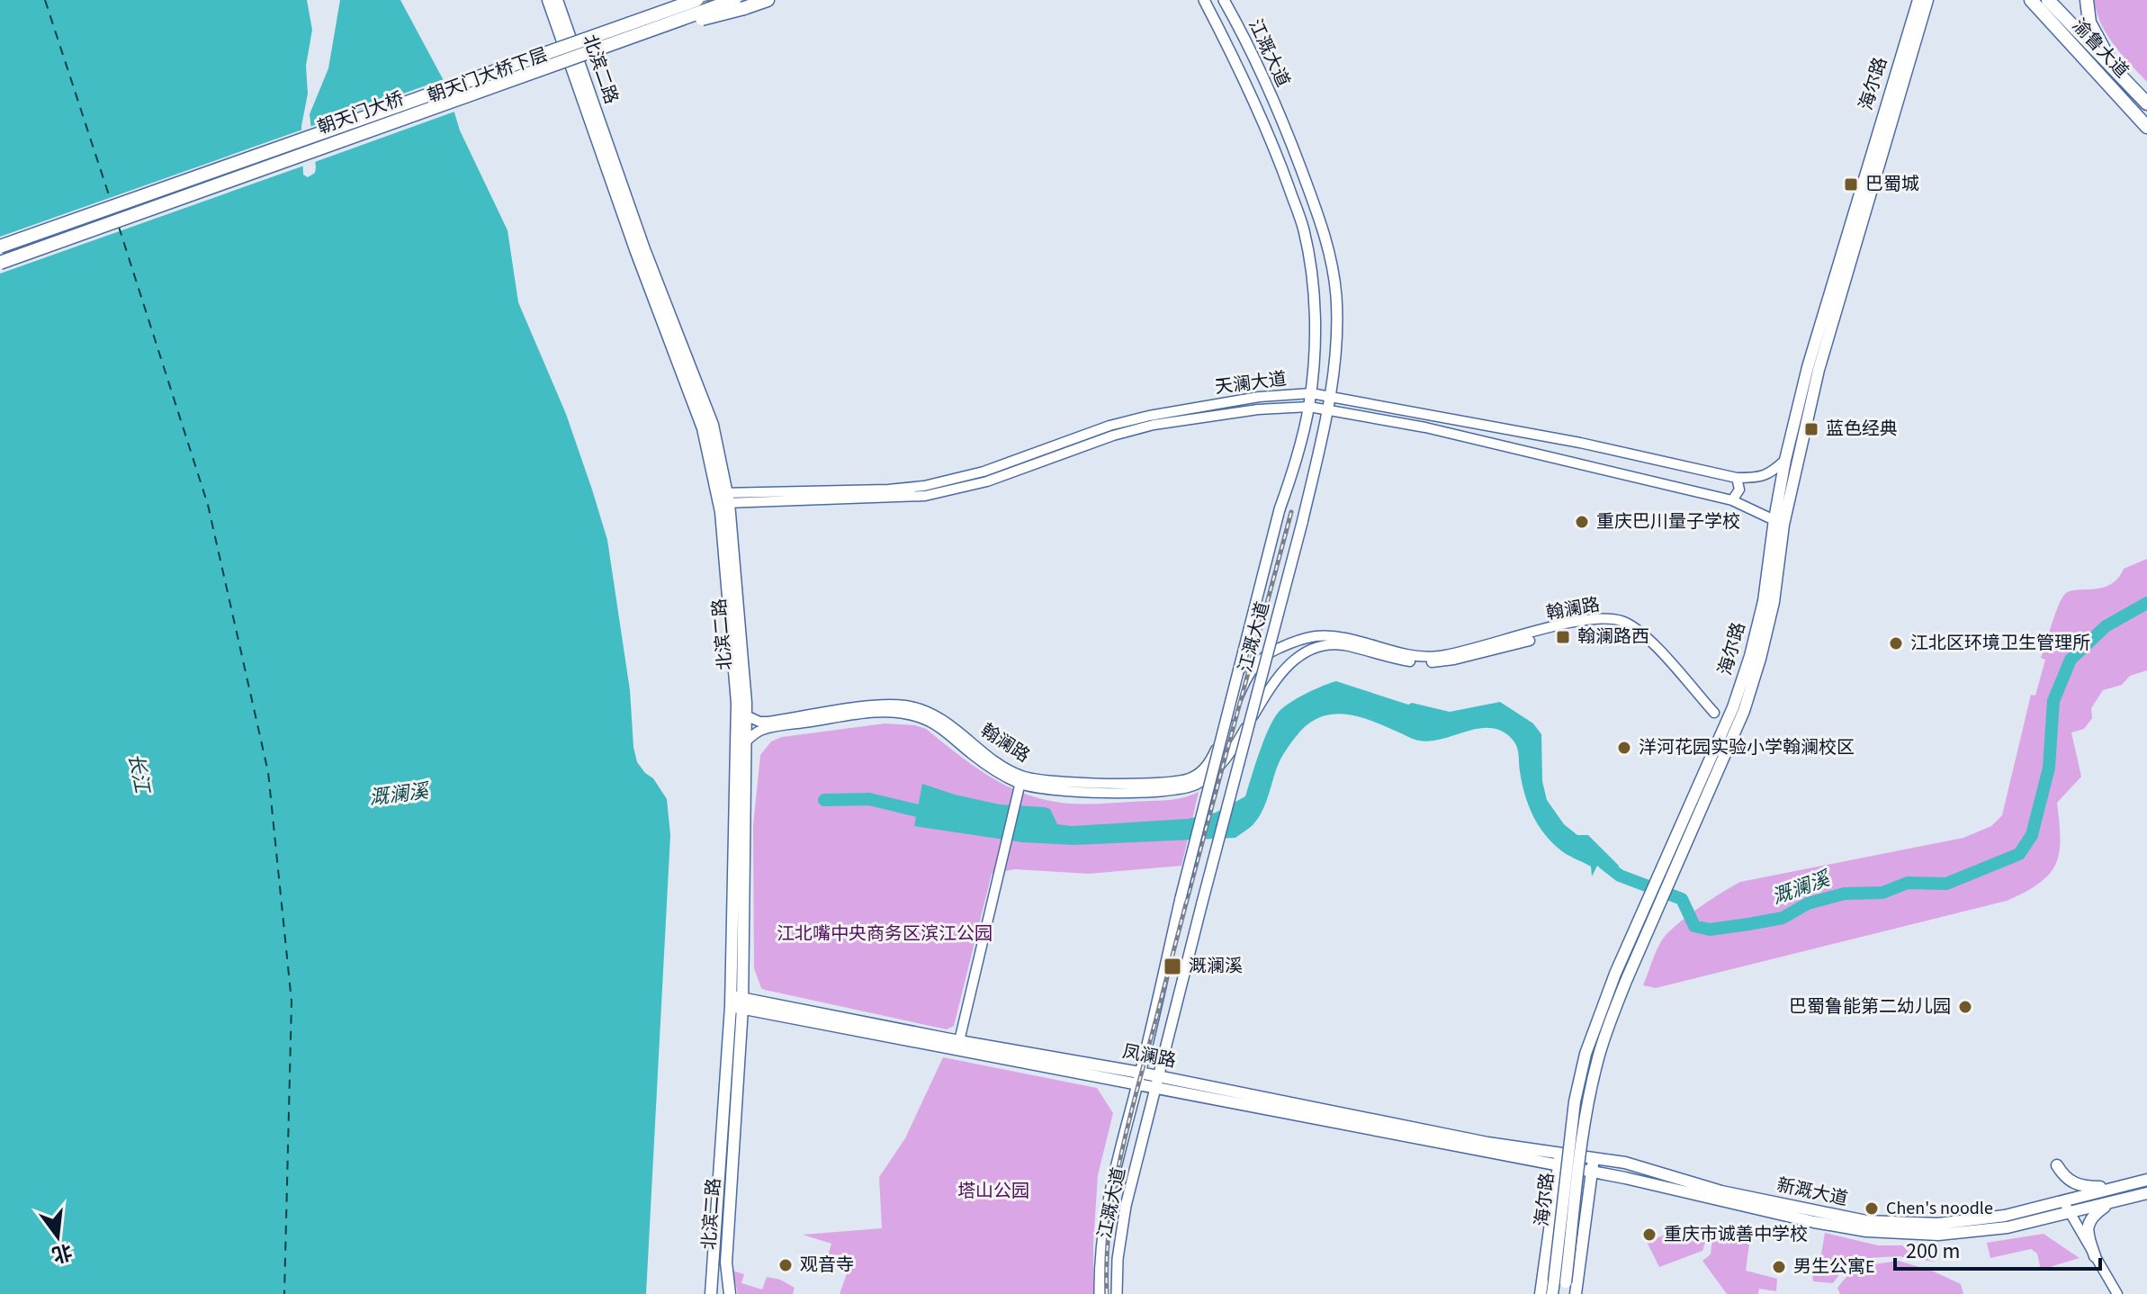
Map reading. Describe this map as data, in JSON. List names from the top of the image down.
{
  "streets": {
    "highway": ["渝鲁大道", "朝天门大桥"],
    "main road": [
      "江溉大道",
      "北滨二路",
      "朝天门大桥下层",
      "海尔路",
      "凤澜路",
      "新溉大道"
    ],
    "street": ["天澜大道", "翰澜路"]
  },
  "crossings": [
    ["江溉大道", "天澜大道"],
    ["江溉大道", "凤澜路"],
    ["北滨二路", "天澜大道"],
    ["北滨二路", "翰澜路"],
    ["北滨二路", "凤澜路"],
    ["朝天门大桥下层", "朝天门大桥"],
    ["海尔路", "天澜大道"],
    ["凤澜路", "新溉大道"]
  ],
  "water": ["长江", "溉澜溪"],
  "parks": ["江北嘴中央商务区滨江公园", "塔山公园"],
  "places": {
    "transit": [
      "巴蜀城",
      "蓝色经典",
      "翰澜路西",
      "溉澜溪"
    ],
    "other": [
      "重庆巴川量子学校",
      "江北区环境卫生管理所",
      "洋河花园实验小学翰澜校区",
      "巴蜀鲁能第二幼儿园",
      "Chen's noodle",
      "重庆市诚善中学校",
      "观音寺",
      "男生公寓E"
    ]
  },
  "scale_bar": "200 m",
  "north": "bottom"
}
